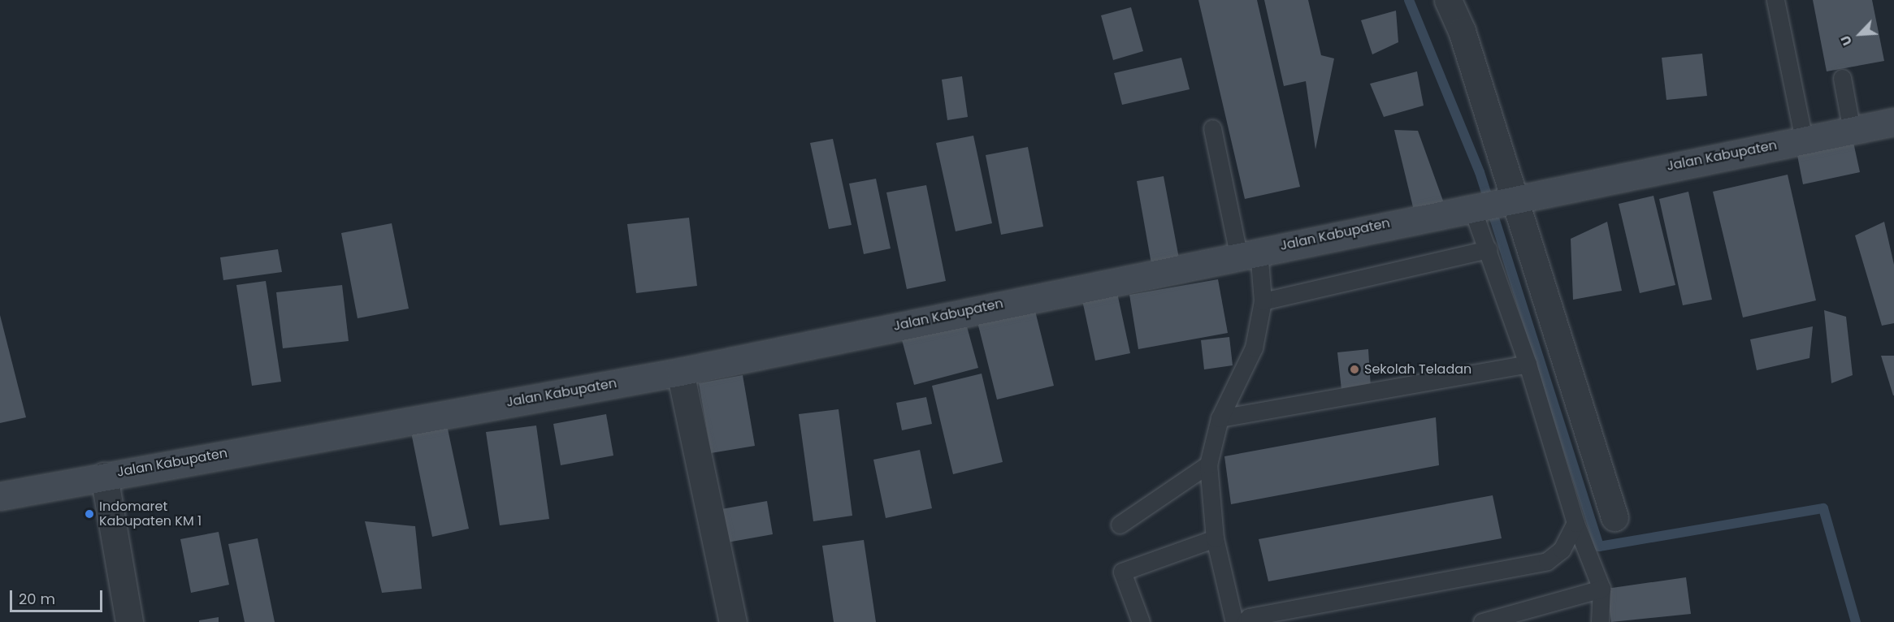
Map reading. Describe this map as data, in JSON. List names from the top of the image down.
{
  "streets": {
    "main road": ["Jalan Kabupaten"]
  },
  "places": ["Sekolah Teladan", "Indomaret Kabupaten KM 1"],
  "scale_bar": "20 m",
  "north": "bottom left"
}
